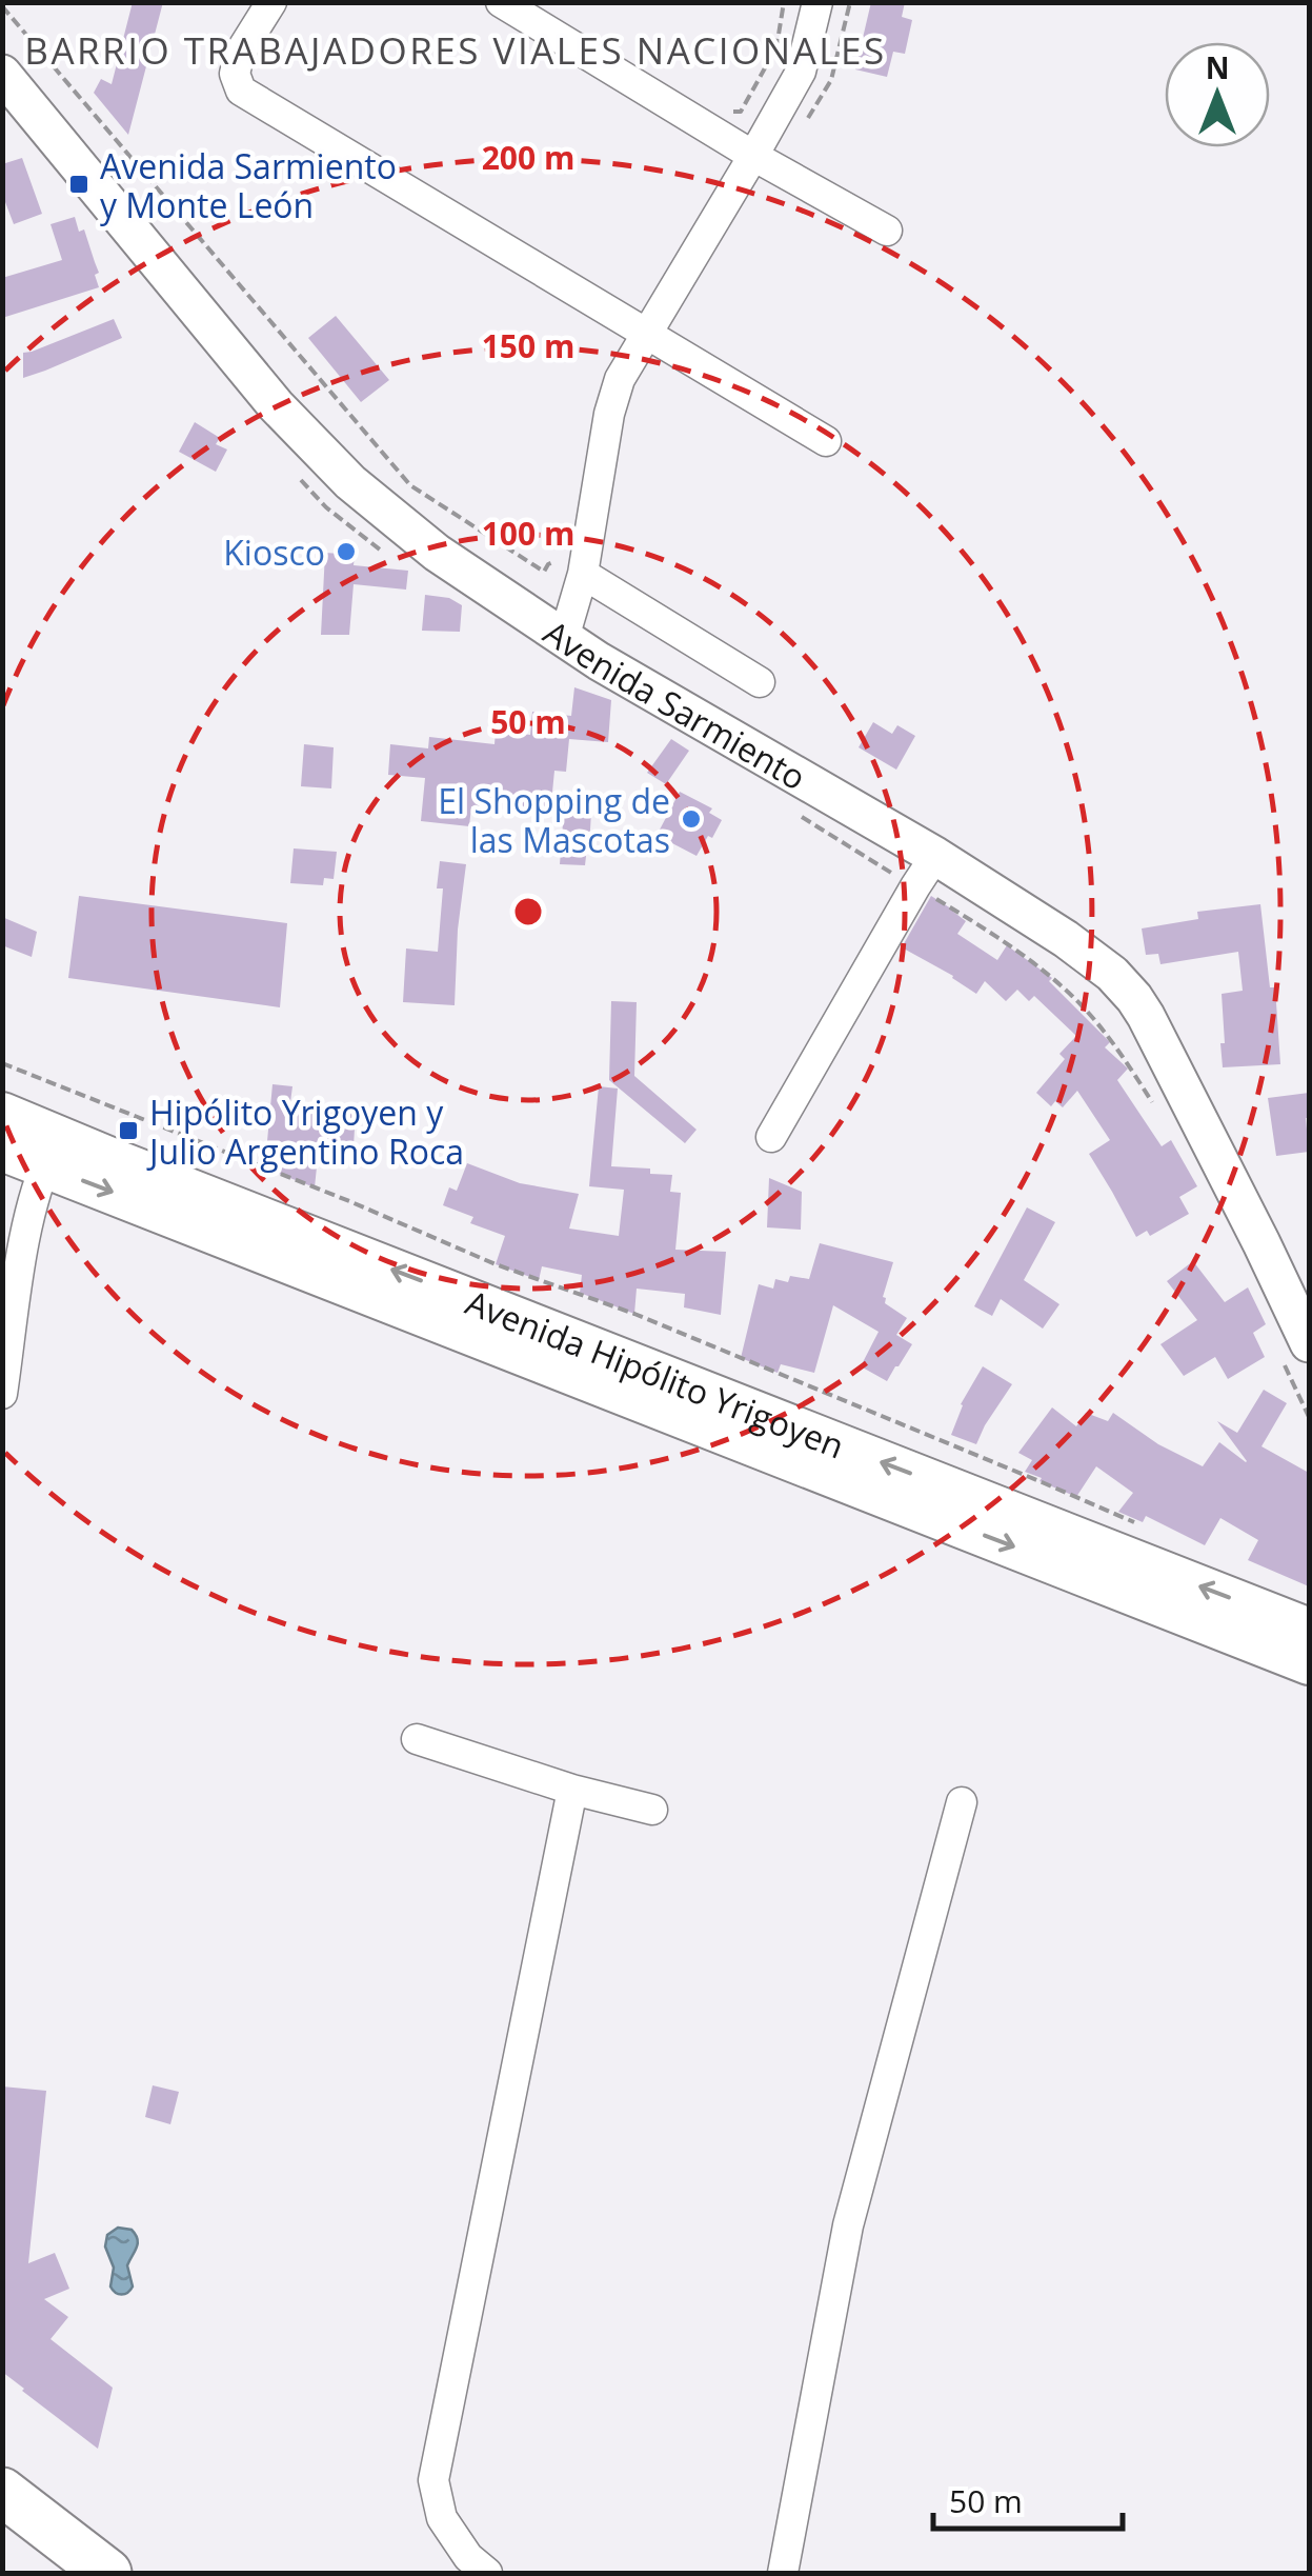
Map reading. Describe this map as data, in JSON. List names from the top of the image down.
{
  "streets": {
    "main road": ["Avenida Hipólito Yrigoyen"],
    "street": ["Avenida Sarmiento"]
  },
  "districts": ["BARRIO TRABAJADORES VIALES NACIONALES"],
  "places": {
    "transit": ["Avenida Sarmiento y Monte León", "Hipólito Yrigoyen y Julio Argentino Roca"],
    "other": ["Kiosco", "El Shopping de las Mascotas"]
  },
  "scale_bar": "50 m",
  "north": "top",
  "rings": [
    "200 m",
    "150 m",
    "100 m",
    "50 m"
  ]
}
